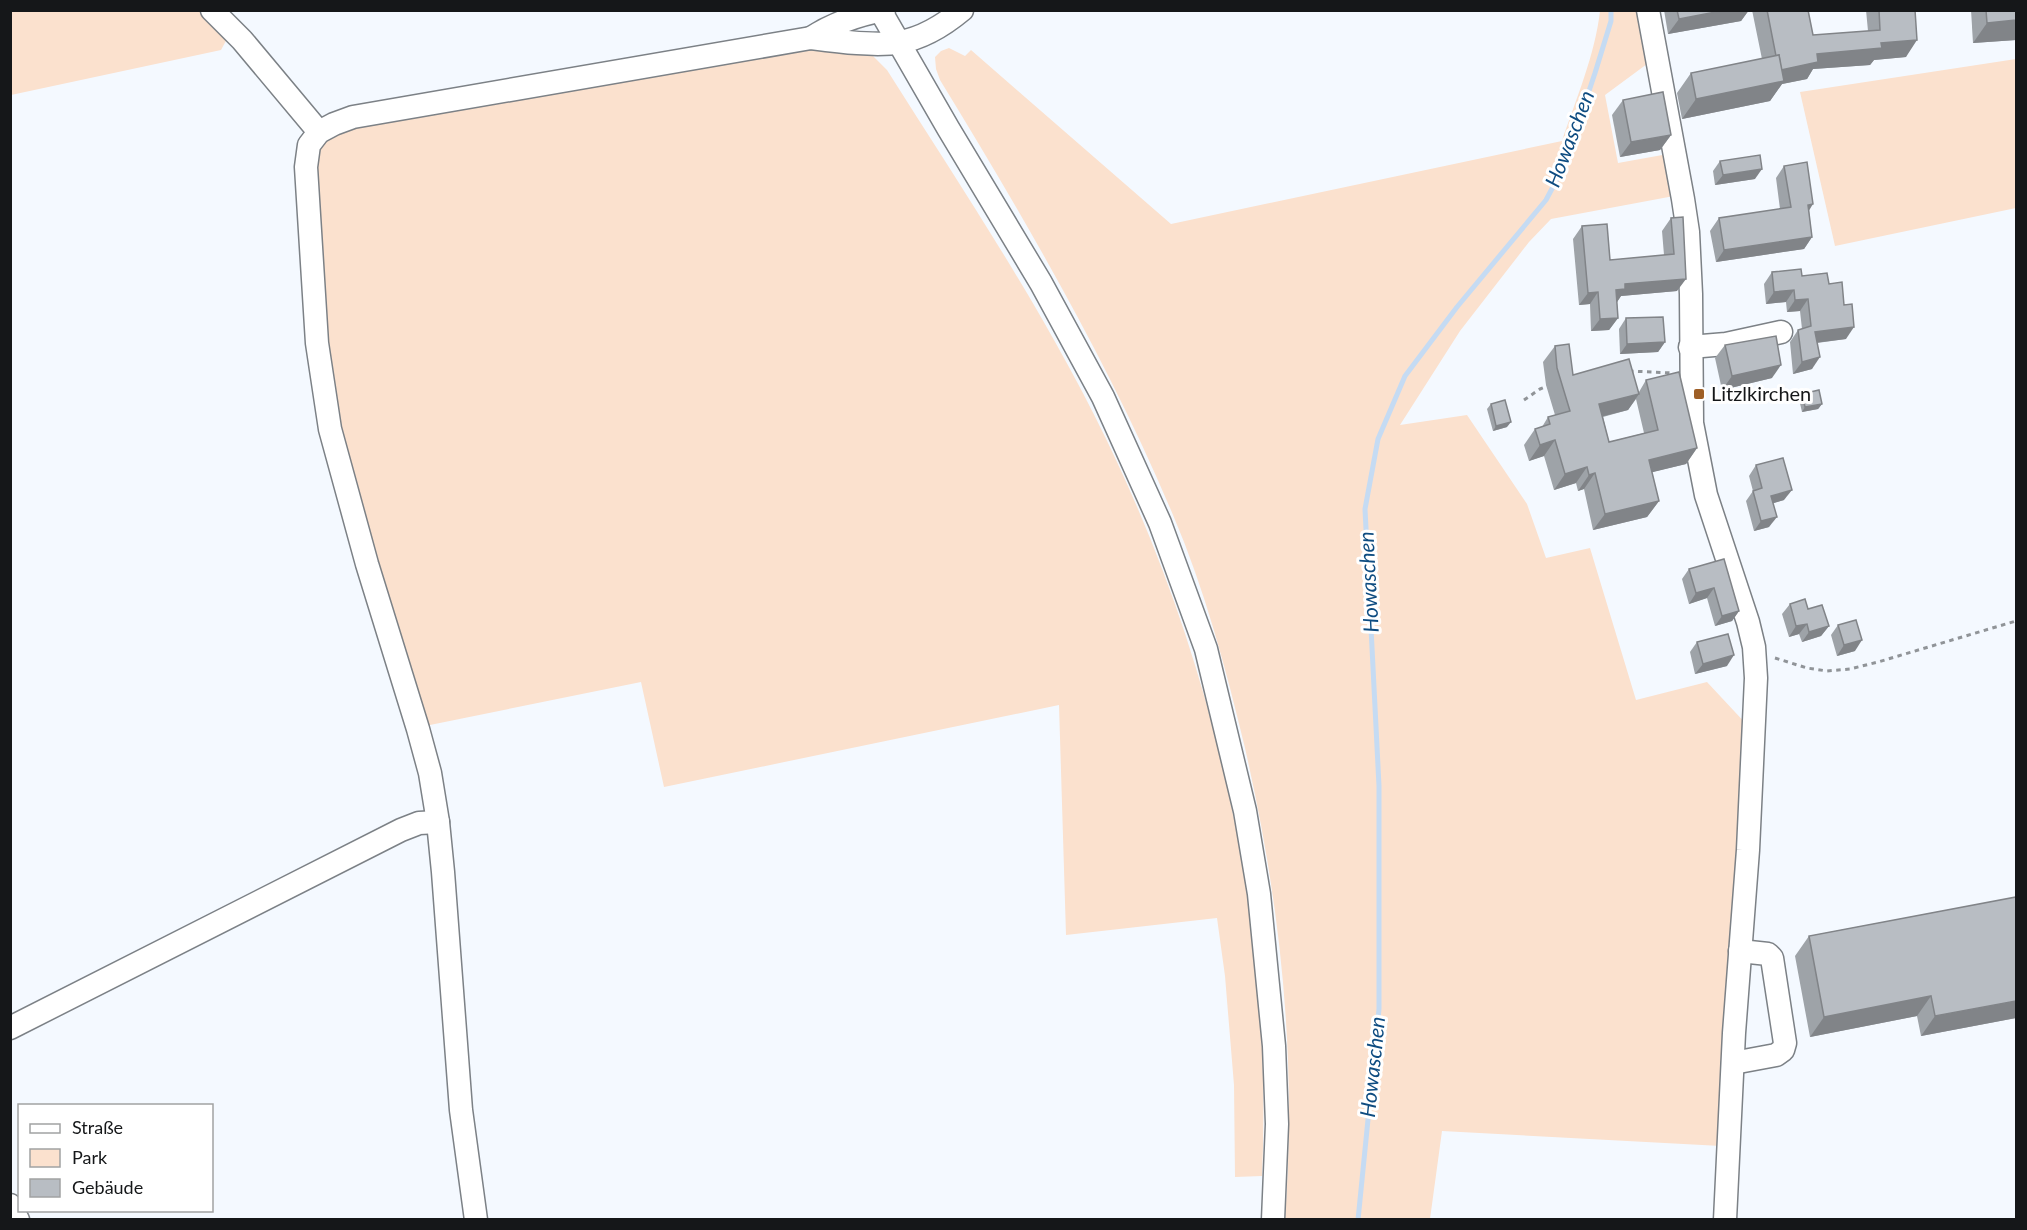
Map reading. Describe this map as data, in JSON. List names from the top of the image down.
{
  "water": ["Howaschen"],
  "places": {
    "transit": ["Litzlkirchen"]
  },
  "legend": ["Straße", "Park", "Gebäude"]
}
